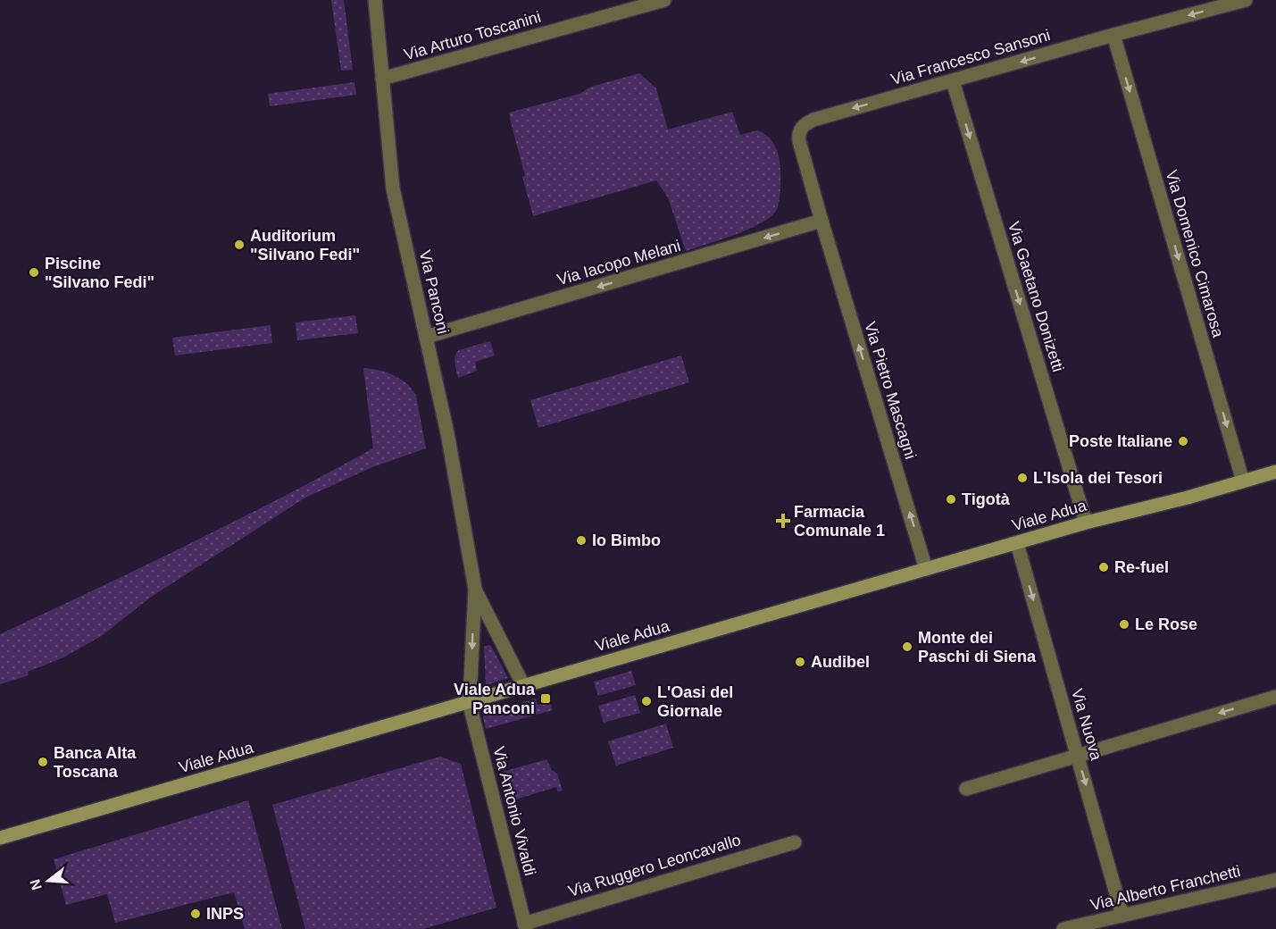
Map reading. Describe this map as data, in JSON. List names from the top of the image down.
{
  "streets": {
    "main road": ["Viale Adua"],
    "street": [
      "Via Arturo Toscanini",
      "Via Francesco Sansoni",
      "Via Domenico Cimarosa",
      "Via Iacopo Melani",
      "Via Panconi",
      "Via Gaetano Donizetti",
      "Via Pietro Mascagni",
      "Via Nuova",
      "Via Antonio Vivaldi",
      "Via Ruggero Leoncavallo",
      "Via Alberto Franchetti"
    ]
  },
  "crossings": [
    ["Via Arturo Toscanini", "Via Panconi"],
    ["Via Francesco Sansoni", "Via Domenico Cimarosa"],
    ["Via Francesco Sansoni", "Via Iacopo Melani"],
    ["Via Francesco Sansoni", "Via Gaetano Donizetti"],
    ["Via Francesco Sansoni", "Via Pietro Mascagni"],
    ["Via Domenico Cimarosa", "Viale Adua"],
    ["Via Iacopo Melani", "Via Panconi"],
    ["Via Iacopo Melani", "Via Pietro Mascagni"],
    ["Via Panconi", "Viale Adua"],
    ["Via Panconi", "Via Antonio Vivaldi"],
    ["Via Gaetano Donizetti", "Viale Adua"],
    ["Via Pietro Mascagni", "Viale Adua"],
    ["Viale Adua", "Via Nuova"],
    ["Viale Adua", "Via Antonio Vivaldi"],
    ["Via Nuova", "Via Alberto Franchetti"],
    ["Via Antonio Vivaldi", "Via Ruggero Leoncavallo"]
  ],
  "one_way": [
    "Via Francesco Sansoni",
    "Via Domenico Cimarosa",
    "Via Iacopo Melani",
    "Via Gaetano Donizetti",
    "Via Pietro Mascagni",
    "Via Nuova"
  ],
  "places": {
    "other": [
      "Auditorium \"Silvano Fedi\"",
      "Piscine \"Silvano Fedi\"",
      "Poste Italiane",
      "L'Isola dei Tesori",
      "Tigotà",
      "Io Bimbo",
      "Re-fuel",
      "Le Rose",
      "Monte dei Paschi di Siena",
      "Audibel",
      "L'Oasi del Giornale",
      "Banca Alta Toscana",
      "INPS"
    ],
    "health": ["Farmacia Comunale 1"],
    "transit": ["Viale Adua Panconi"]
  },
  "north": "left"
}
